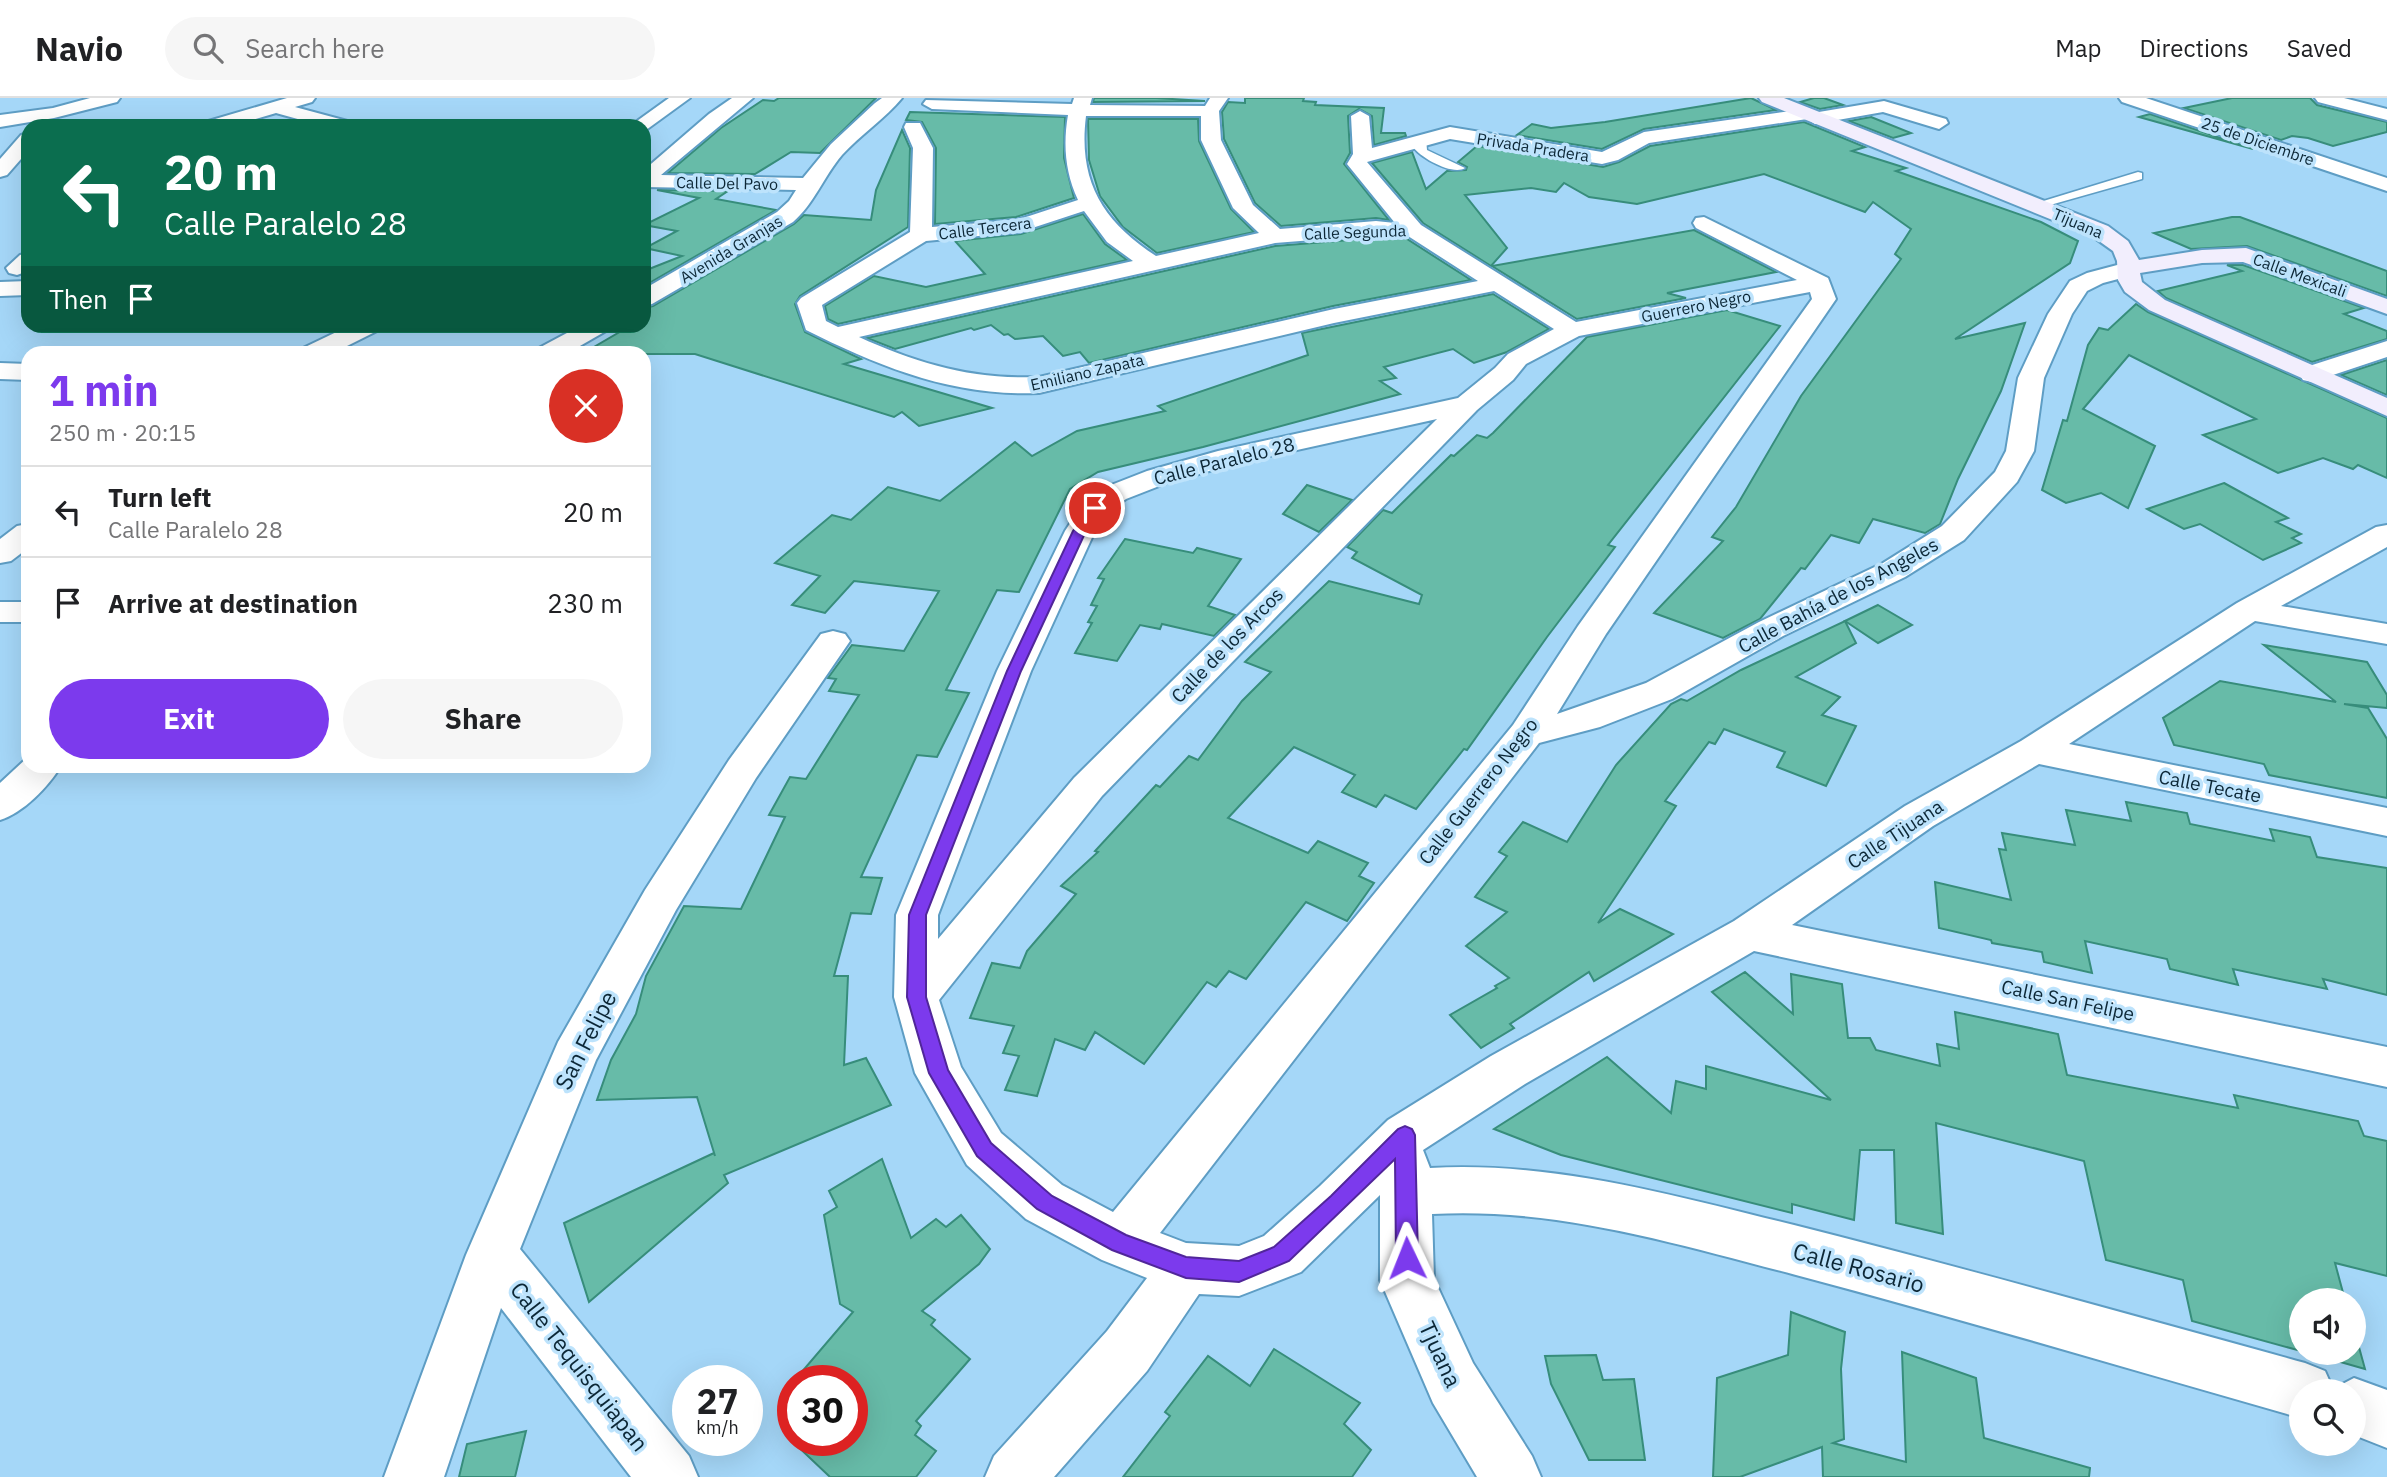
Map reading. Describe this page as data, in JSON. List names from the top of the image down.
{
  "streets": {
    "main road": ["Tijuana", "Calle Mexicali"],
    "street": [
      "25 de Diciembre",
      "Privada Pradera",
      "Calle Del Pavo",
      "Calle Tercera",
      "Calle Segunda",
      "Avenida Granjas",
      "Guerrero Negro",
      "Emiliano Zapata",
      "Calle Paralelo 28",
      "Calle Bahía de los Angeles",
      "Calle de los Arcos",
      "Calle Tecate",
      "Calle Guerrero Negro",
      "Calle Tijuana",
      "Calle San Felipe",
      "San Felipe",
      "Calle Rosario",
      "Tjuana",
      "Calle Tequisquiapan"
    ]
  },
  "crossings": [
    ["Privada Pradera", "Tijuana"],
    ["Calle Del Pavo", "Avenida Granjas"],
    ["Tijuana", "Calle Mexicali"],
    ["Tijuana", "Calle Bahía de los Angeles"],
    ["Calle Tercera", "Emiliano Zapata"],
    ["Calle Segunda", "Guerrero Negro"],
    ["Calle Segunda", "Emiliano Zapata"],
    ["Calle Segunda", "Calle de los Arcos"],
    ["Calle Mexicali", "Calle Bahía de los Angeles"],
    ["Guerrero Negro", "Calle de los Arcos"],
    ["Guerrero Negro", "Calle Guerrero Negro"],
    ["Calle Paralelo 28", "Calle de los Arcos"],
    ["Calle Paralelo 28", "Calle Guerrero Negro"],
    ["Calle Paralelo 28", "Calle Tijuana"],
    ["Calle Paralelo 28", "Tjuana"],
    ["Calle Bahía de los Angeles", "Calle Guerrero Negro"],
    ["Calle Tecate", "Calle Tijuana"],
    ["Calle Tijuana", "Calle San Felipe"],
    ["Calle Tijuana", "Tjuana"],
    ["San Felipe", "Calle Tequisquiapan"],
    ["Calle Rosario", "Tjuana"]
  ],
  "page": {
    "header": "Navio",
    "search": "Search here",
    "nav": ["Map", "Directions", "Saved"],
    "turn": ["20 m", "Calle Paralelo 28"],
    "then": "Then",
    "heading": ["1 min", "250 m · 20:15"],
    "list": [
      {
        "name": "Turn left",
        "note": "Calle Paralelo 28",
        "value": "20 m"
      },
      {
        "name": "Arrive at destination",
        "value": "230 m"
      }
    ],
    "buttons": ["Exit", "Share"],
    "speed": "27 km/h",
    "limit": "30"
  }
}
